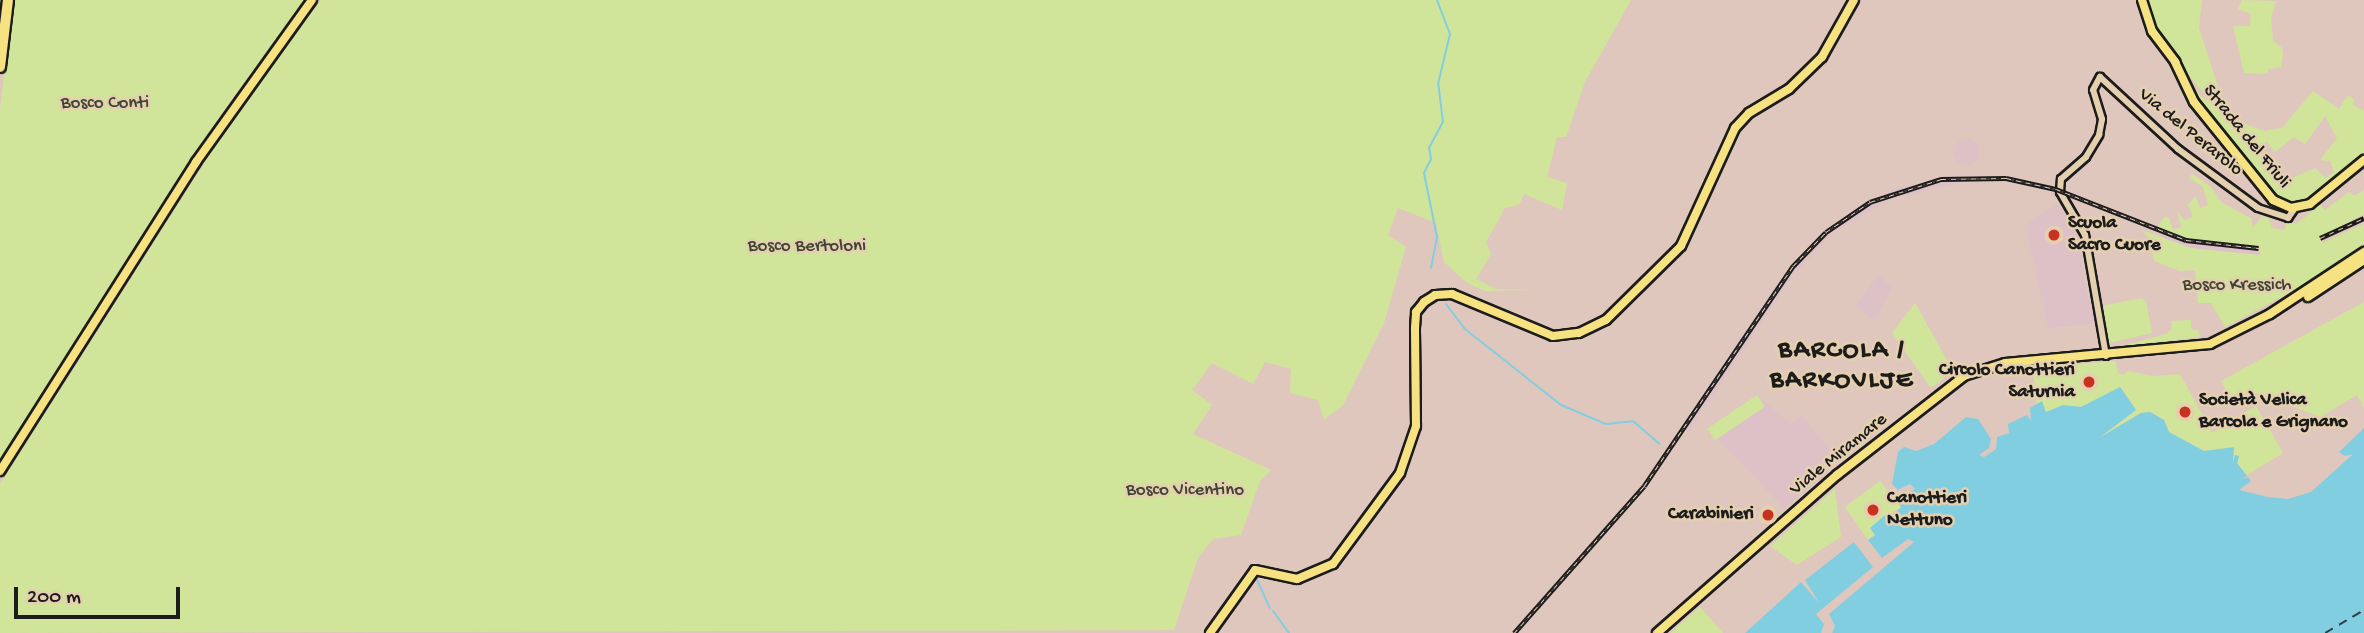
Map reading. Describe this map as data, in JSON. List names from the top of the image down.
{
  "streets": {
    "main road": ["Strada del Friuli", "Viale Miramare"],
    "street": ["Via del Perarolo"]
  },
  "crossings": [
    ["Via del Perarolo", "Strada del Friuli"],
    ["Via del Perarolo", "Viale Miramare"]
  ],
  "districts": ["BARCOLA / BARKOVLJE"],
  "parks": [
    "Bosco Conti",
    "Bosco Bertoloni",
    "Bosco Kressich",
    "Bosco Vicentino"
  ],
  "places": [
    "Scuola Sacro Cuore",
    "Circolo Canottieri Saturnia",
    "Società Velica Barcola e Grignano",
    "Canottieri Nettuno",
    "Carabinieri"
  ],
  "scale_bar": "200 m"
}
